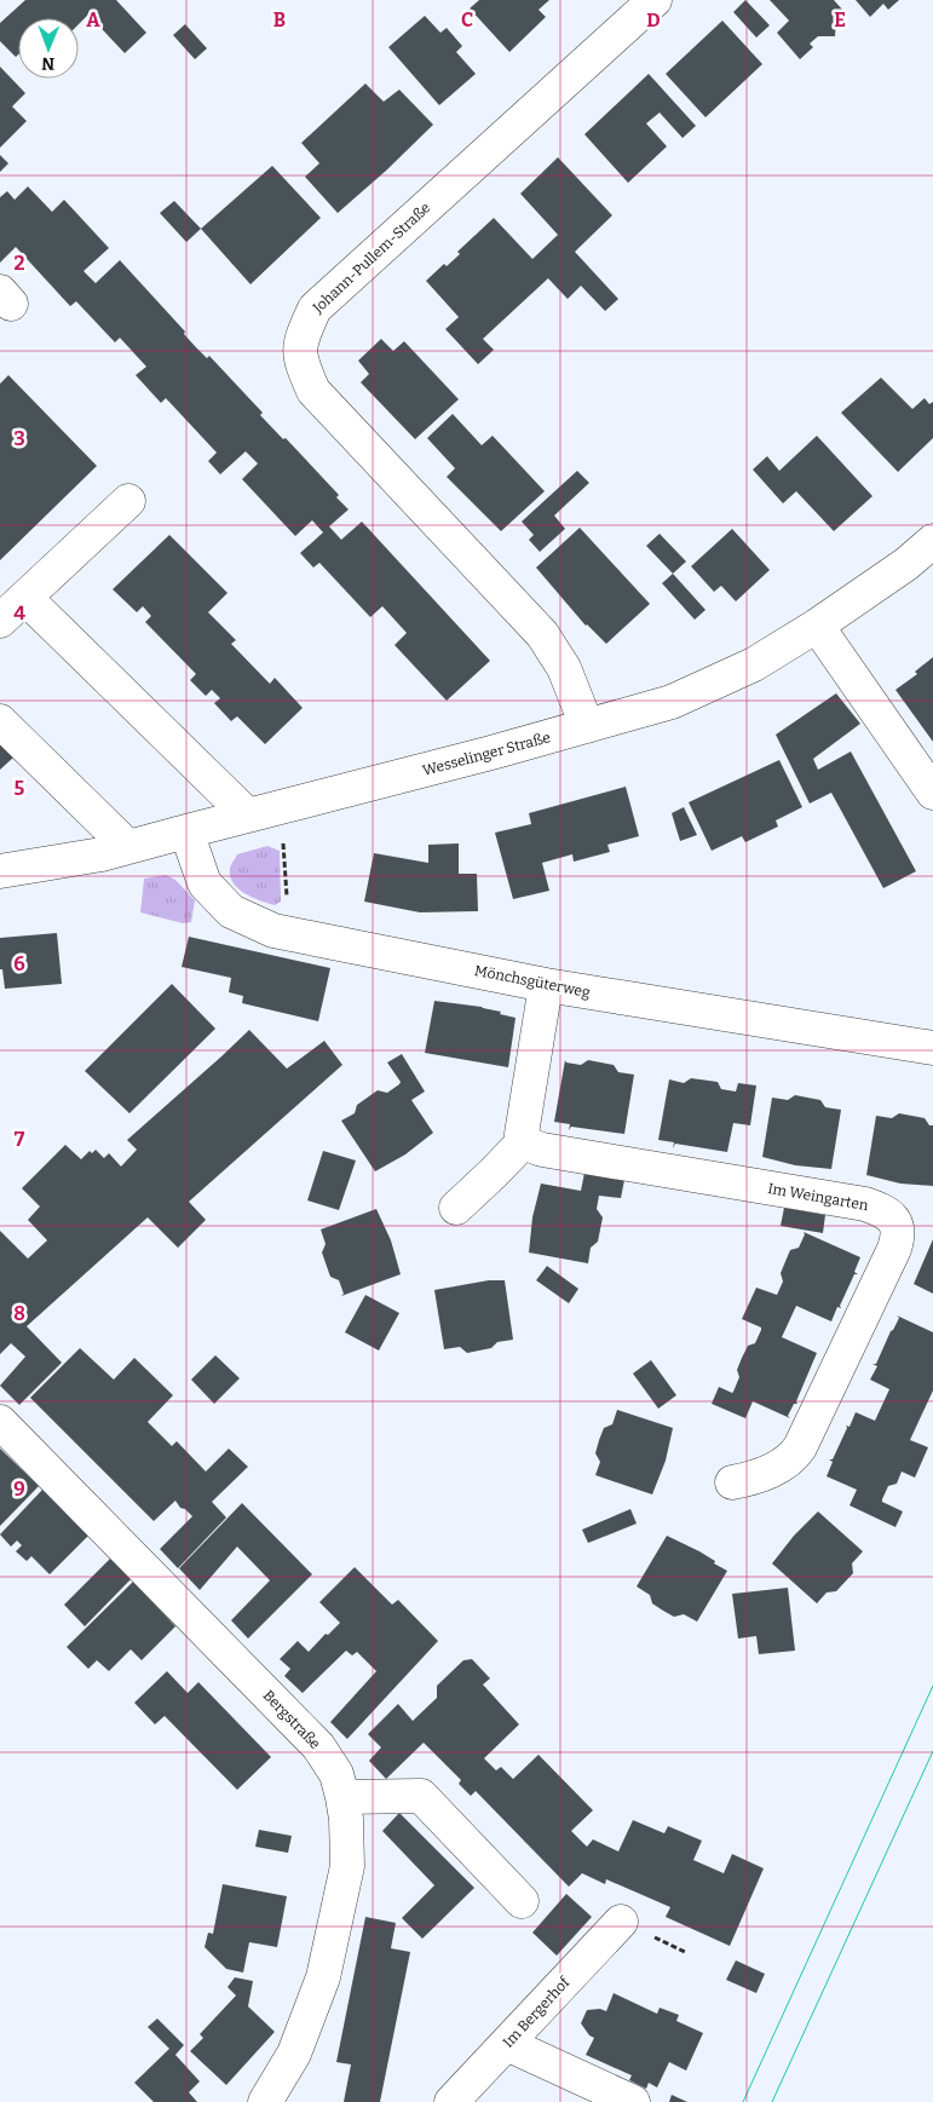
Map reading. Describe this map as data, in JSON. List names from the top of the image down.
{
  "streets": {
    "street": [
      "Johann-Pullem-Straße",
      "Wesselinger Straße",
      "Mönchsgüterweg",
      "Im Weingarten",
      "Bergstraße",
      "Im Bergerhof"
    ]
  },
  "crossings": [
    ["Johann-Pullem-Straße", "Wesselinger Straße"],
    ["Wesselinger Straße", "Mönchsgüterweg"]
  ],
  "north": "bottom",
  "grid": {
    "columns": [
      "A",
      "B",
      "C",
      "D",
      "E"
    ],
    "rows": [
      "2",
      "3",
      "4",
      "5",
      "6",
      "7",
      "8",
      "9"
    ]
  }
}
